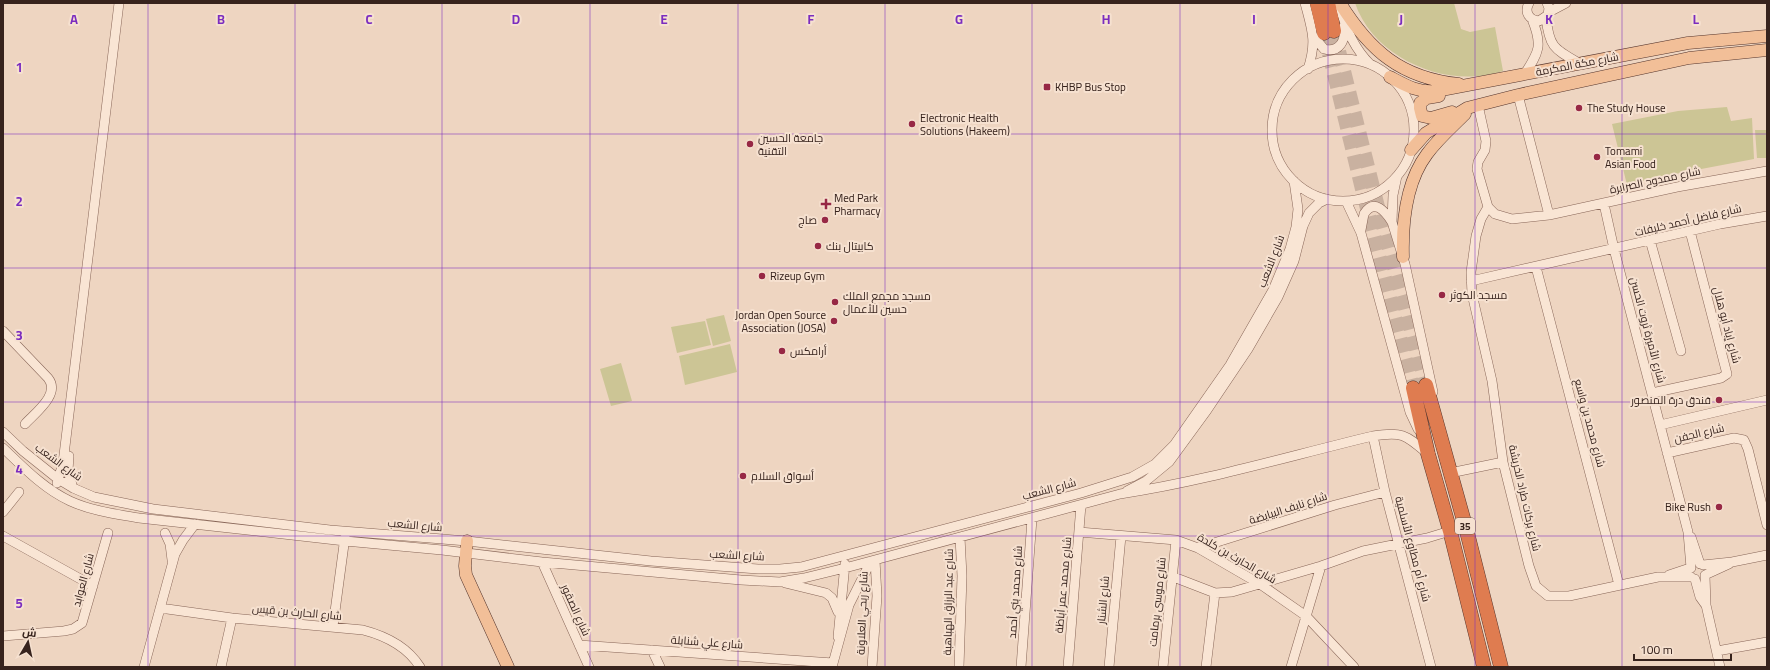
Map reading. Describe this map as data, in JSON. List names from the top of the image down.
{
  "streets": {
    "highway": ["35"],
    "main road": ["شارع مكة المكرمة"],
    "street": [
      "شارع ممدوح الصرايرة",
      "شارع فاضل أحمد خليفات",
      "شارع الشعب",
      "شارع إياد أبو هلال",
      "شارع الأميرة ثروت الحسن",
      "شارع محمد بن واسع",
      "شارع الجفن",
      "شارع بركات طراد الخريشة",
      "شارع نايف البيايضة",
      "شارع أم مطاوع الأسلمية",
      "شارع الحارث بن كلدة",
      "شارع العوابد",
      "شارع محمد عمر أباظة",
      "شارع محمد بني أحمد",
      "شارع الشنار",
      "شارع عبد الرزاق الهباهبة",
      "شارع موسى برمامت",
      "شارع الصقور",
      "شارع الحارث بن قيس",
      "شارع ربحي العلاونة",
      "شارع علي شنابلة"
    ]
  },
  "crossings": [
    ["شارع مكة المكرمة", "شارع الشعب"],
    ["شارع ممدوح الصرايرة", "شارع الأميرة ثروت الحسن"],
    ["شارع ممدوح الصرايرة", "شارع بركات طراد الخريشة"],
    ["شارع فاضل أحمد خليفات", "شارع إياد أبو هلال"],
    ["شارع فاضل أحمد خليفات", "شارع الأميرة ثروت الحسن"],
    ["شارع الشعب", "35"],
    ["شارع الشعب", "شارع أم مطاوع الأسلمية"],
    ["شارع الشعب", "شارع محمد عمر أباظة"],
    ["شارع الشعب", "شارع محمد بني أحمد"],
    ["شارع الشعب", "شارع عبد الرزاق الهباهبة"],
    ["شارع الشعب", "شارع الصقور"],
    ["شارع الشعب", "شارع ربحي العلاونة"],
    ["شارع إياد أبو هلال", "شارع الأميرة ثروت الحسن"],
    ["شارع الأميرة ثروت الحسن", "شارع الجفن"],
    ["شارع الأميرة ثروت الحسن", "شارع بركات طراد الخريشة"],
    ["شارع محمد بن واسع", "شارع بركات طراد الخريشة"],
    ["شارع نايف البيايضة", "شارع أم مطاوع الأسلمية"],
    ["شارع نايف البيايضة", "شارع الحارث بن كلدة"],
    ["شارع الحارث بن كلدة", "شارع محمد عمر أباظة"],
    ["شارع الحارث بن كلدة", "شارع الشنار"],
    ["شارع الحارث بن كلدة", "شارع موسى برمامت"],
    ["شارع الصقور", "شارع علي شنابلة"]
  ],
  "places": {
    "transit": ["KHBP Bus Stop"],
    "other": [
      "The Study House",
      "Electronic Health Solutions (Hakeem)",
      "جامعة الحسين التقنية",
      "Tomami Asian Food",
      "صاج",
      "كابيتال بنك",
      "Rizeup Gym",
      "مسجد الكوثر",
      "مسجد مجمع الملك حسين للأعمال",
      "Jordan Open Source Association (JOSA)",
      "أرامكس",
      "فندق درة المنصور",
      "أسواق السلام",
      "Bike Rush"
    ],
    "health": ["Med Park Pharmacy"]
  },
  "scale_bar": "100 m",
  "north": "top",
  "grid": {
    "columns": [
      "A",
      "B",
      "C",
      "D",
      "E",
      "F",
      "G",
      "H",
      "I",
      "J",
      "K",
      "L"
    ],
    "rows": [
      "1",
      "2",
      "3",
      "4",
      "5"
    ]
  }
}
